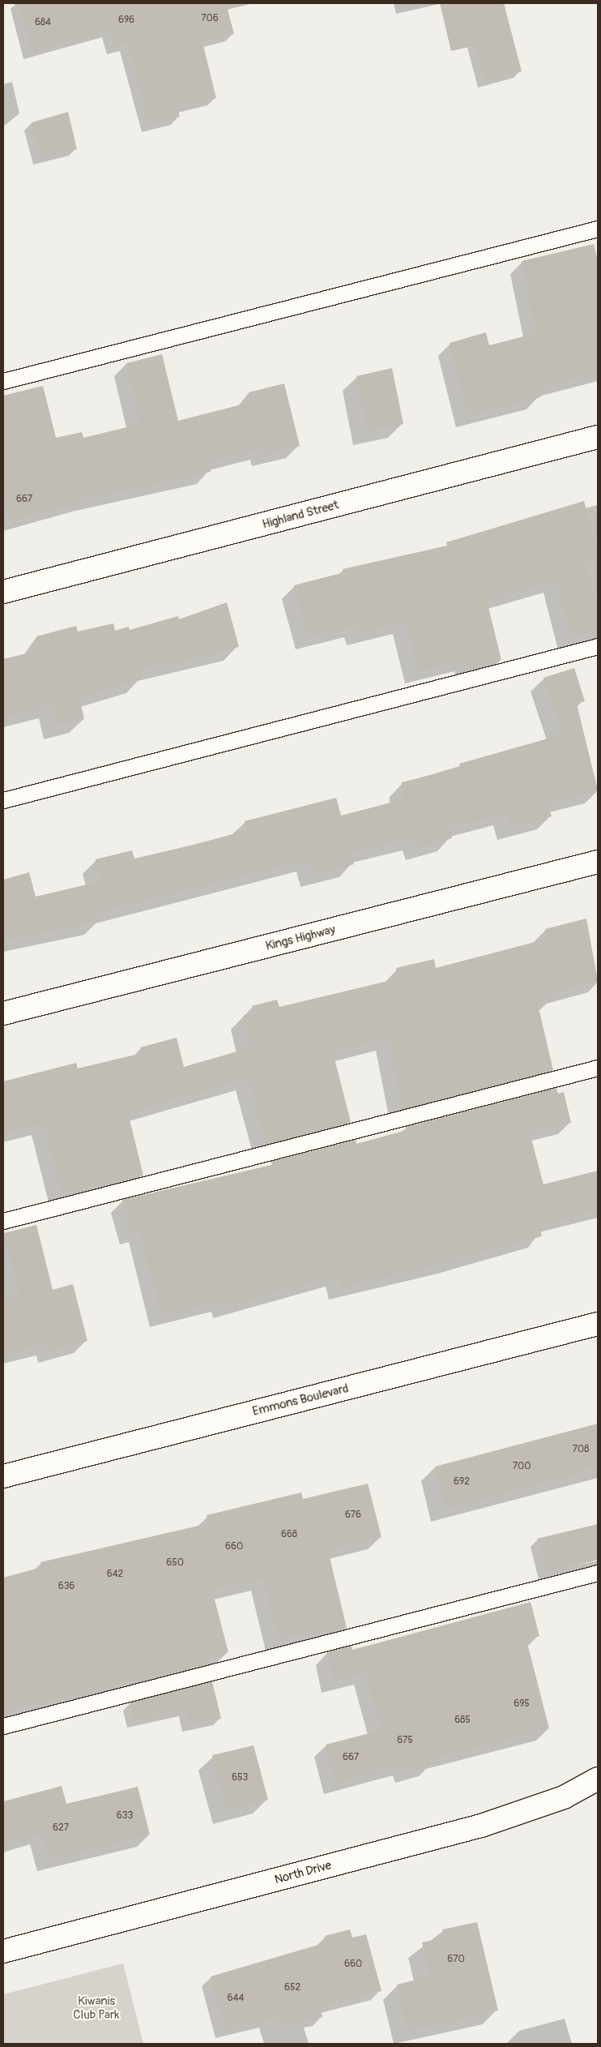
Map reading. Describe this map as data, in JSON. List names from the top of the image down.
{
  "streets": {
    "street": [
      "Highland Street",
      "Kings Highway",
      "Emmons Boulevard",
      "North Drive"
    ]
  },
  "parks": ["Kiwanis Club Park"],
  "house_numbers": [
    "706",
    "696",
    "684",
    "667",
    "708",
    "700",
    "692",
    "676",
    "668",
    "660",
    "650",
    "642",
    "636",
    "695",
    "685",
    "675",
    "667",
    "653",
    "633",
    "627",
    "670",
    "660",
    "652",
    "644"
  ]
}
